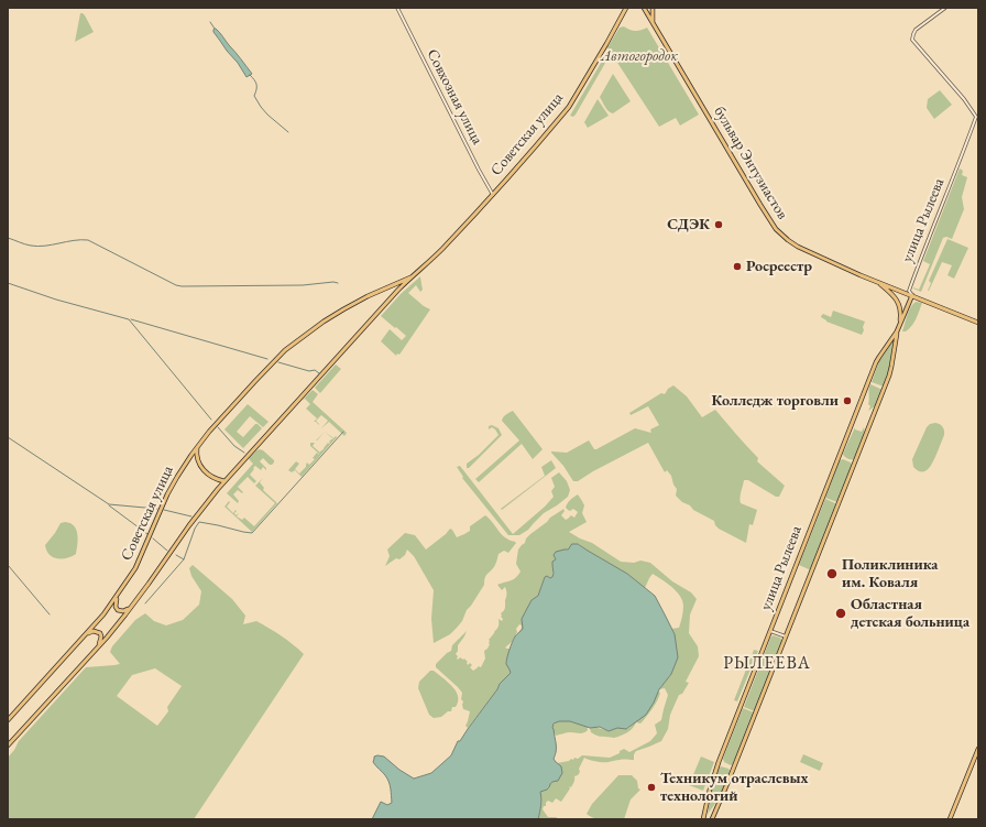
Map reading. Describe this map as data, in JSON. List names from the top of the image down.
{
  "streets": {
    "main road": ["Советская улица", "бульвар Энтузиастов", "улица Рылеева"],
    "street": ["Совхозная улица"]
  },
  "crossings": [
    ["Совхозная улица", "Советская улица"],
    ["бульвар Энтузиастов", "улица Рылеева"]
  ],
  "districts": ["РЫЛЕЕВА"],
  "parks": ["Автогородок"],
  "places": [
    "СДЭК",
    "Росреестр",
    "Колледж торговли",
    "Поликлиника им. Коваля",
    "Областная детская больница",
    "Техникум отраслевых технологий"
  ]
}
